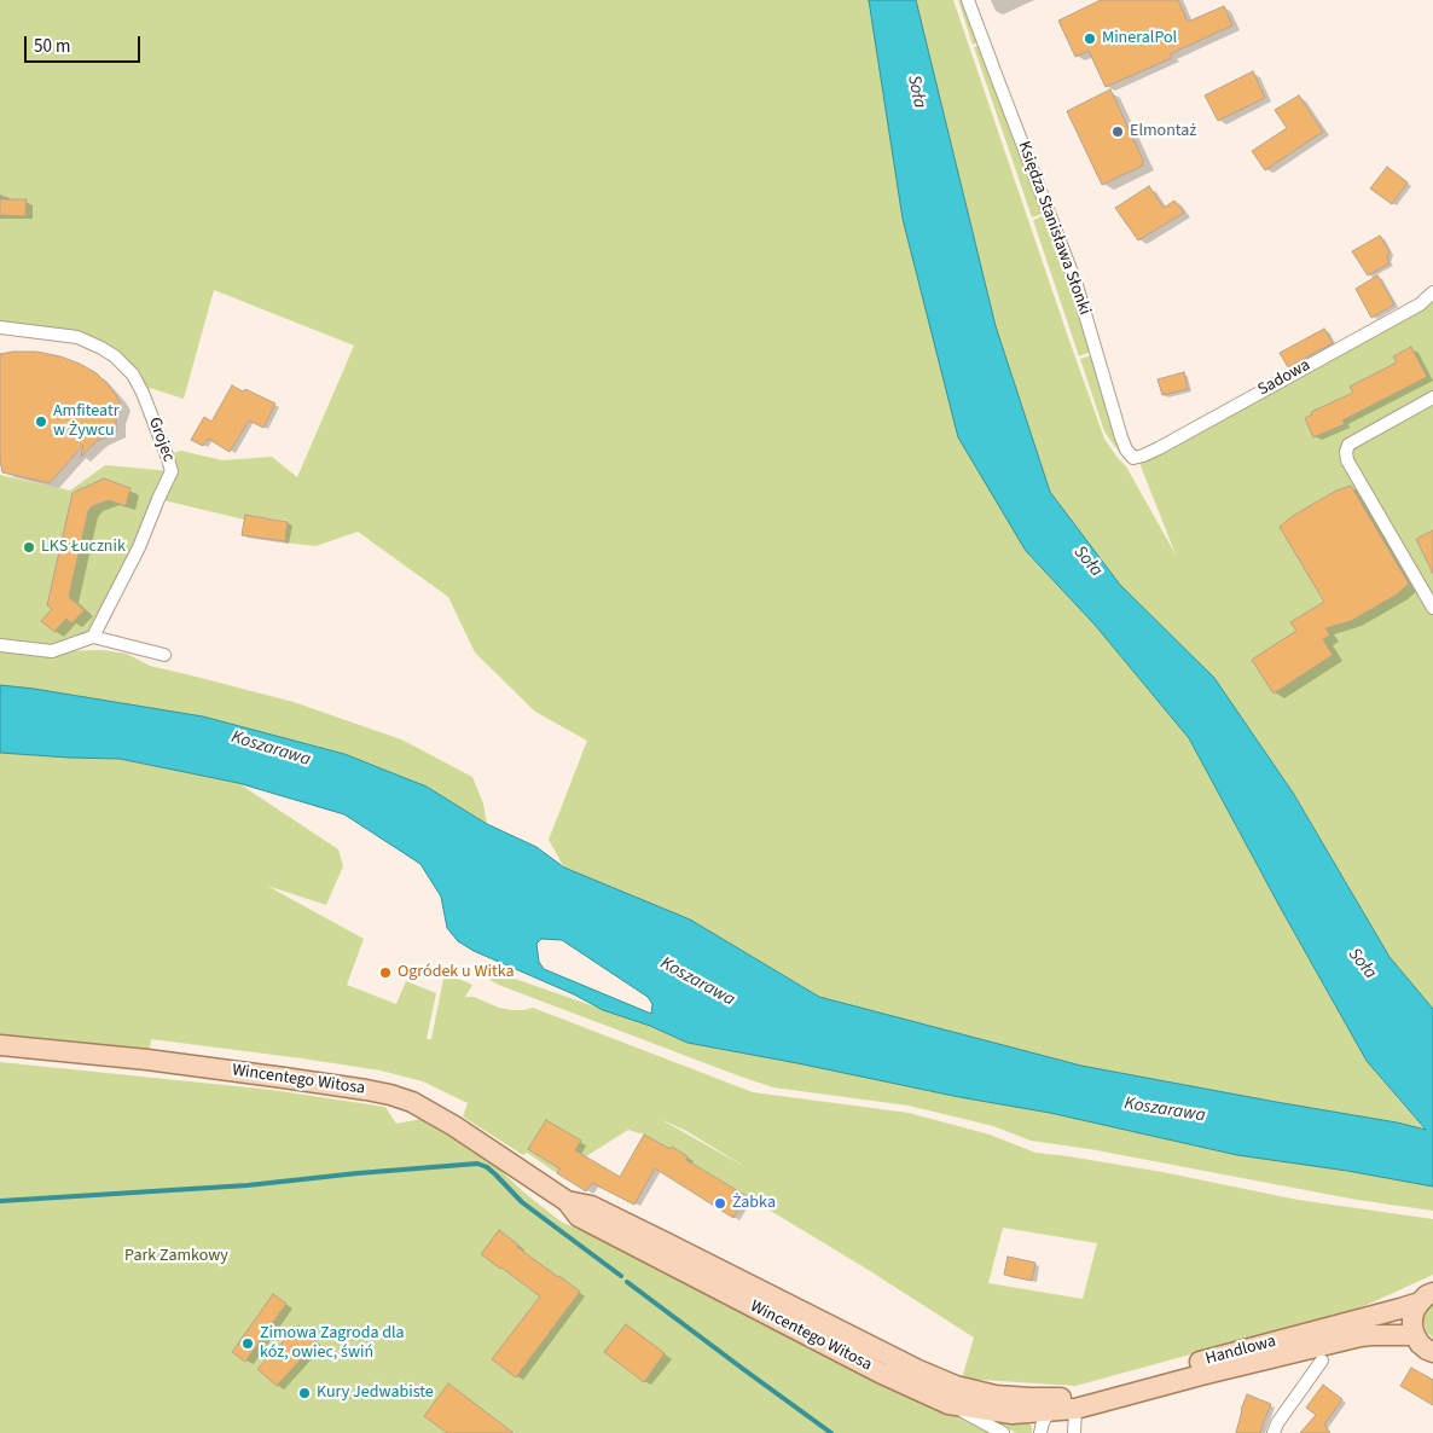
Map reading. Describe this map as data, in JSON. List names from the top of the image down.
{
  "streets": {
    "main road": ["Wincentego Witosa", "Handlowa"],
    "street": ["Księdza Stanisława Słonki", "Sadowa", "Grojec"]
  },
  "crossings": [
    ["Księdza Stanisława Słonki", "Sadowa"],
    ["Wincentego Witosa", "Handlowa"]
  ],
  "water": ["Soła", "Koszarawa"],
  "parks": ["Park Zamkowy"],
  "places": [
    "MineralPol",
    "Elmontaż",
    "Amfiteatr w Żywcu",
    "LKS Łucznik",
    "Ogródek u Witka",
    "Żabka",
    "Zimowa Zagroda dla kóz, owiec, świń",
    "Kury Jedwabiste"
  ],
  "scale_bar": "50 m"
}
